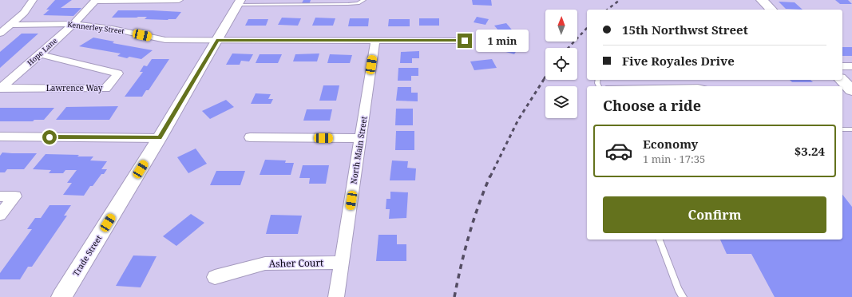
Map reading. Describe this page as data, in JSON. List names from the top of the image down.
{
  "streets": {
    "street": [
      "Kennerley Street",
      "Hope Lane",
      "Lawrence Way",
      "North Main Street",
      "Trade Street",
      "Asher Court"
    ]
  },
  "crossings": [
    ["Kennerley Street", "Hope Lane"],
    ["Kennerley Street", "North Main Street"],
    ["Kennerley Street", "Trade Street"],
    ["Hope Lane", "Lawrence Way"],
    ["North Main Street", "Asher Court"]
  ],
  "north": "top",
  "page": {
    "banner": ["15th Northwst Street", "Five Royales Drive"],
    "bubble": "1 min",
    "heading": "Choose a ride",
    "list": [
      {
        "name": "Economy",
        "note": "1 min · 17:35",
        "value": "$3.24"
      }
    ],
    "buttons": "Confirm"
  }
}
